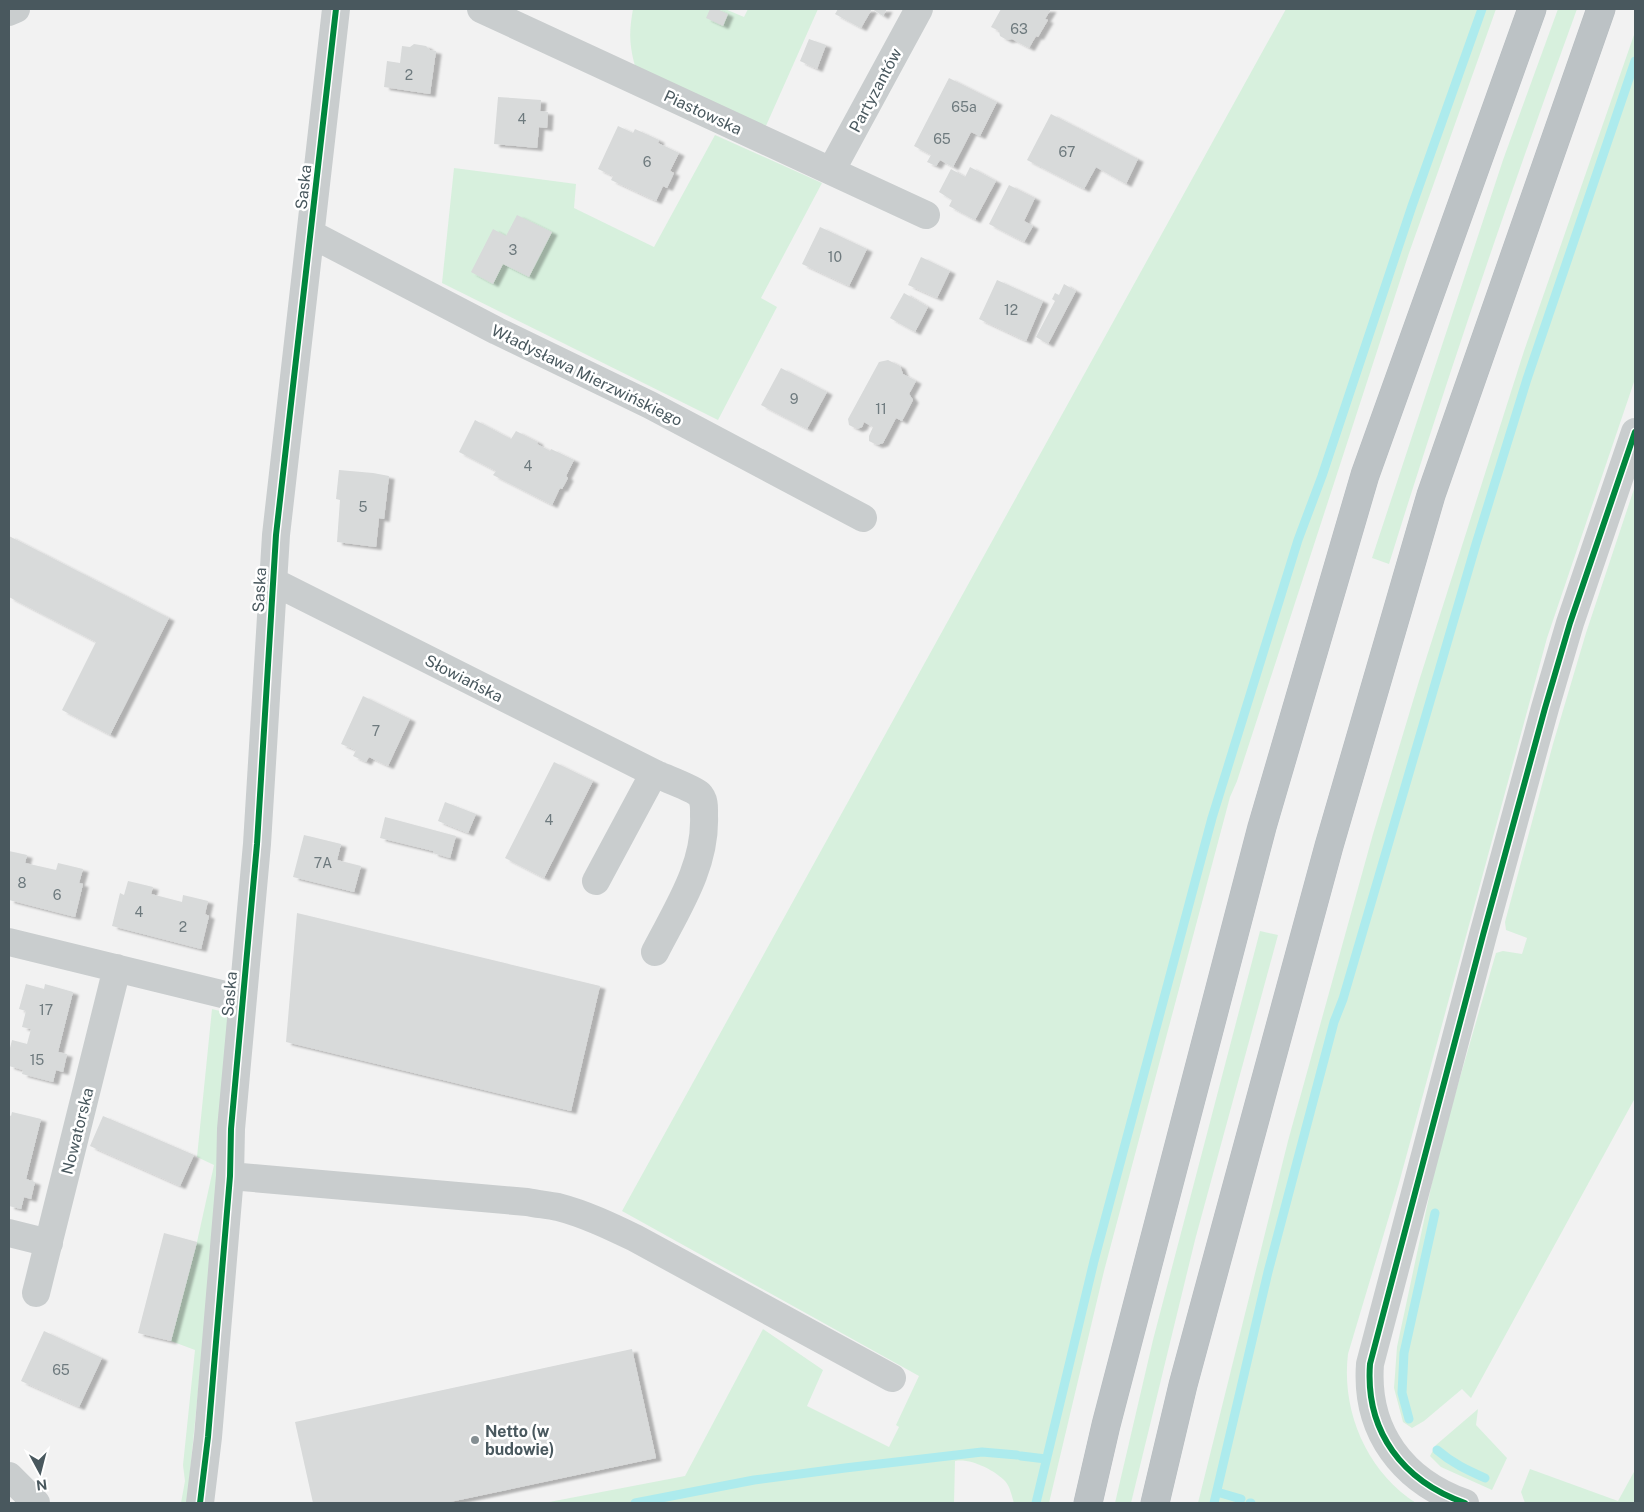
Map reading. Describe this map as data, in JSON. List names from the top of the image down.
{
  "streets": {
    "street": [
      "Partyzantów",
      "Piastowska",
      "Saska",
      "Władysława Mierzwińskiego",
      "Słowiańska",
      "Nowatorska"
    ]
  },
  "crossings": [
    ["Partyzantów", "Piastowska"],
    ["Saska", "Władysława Mierzwińskiego"],
    ["Saska", "Słowiańska"]
  ],
  "places": ["Netto (w budowie)"],
  "house_numbers": [
    "63",
    "2",
    "65a",
    "4",
    "65",
    "67",
    "6",
    "3",
    "10",
    "12",
    "9",
    "11",
    "4",
    "5",
    "7",
    "4",
    "7A",
    "8",
    "6",
    "4",
    "2",
    "17",
    "15",
    "65"
  ],
  "north": "bottom"
}
